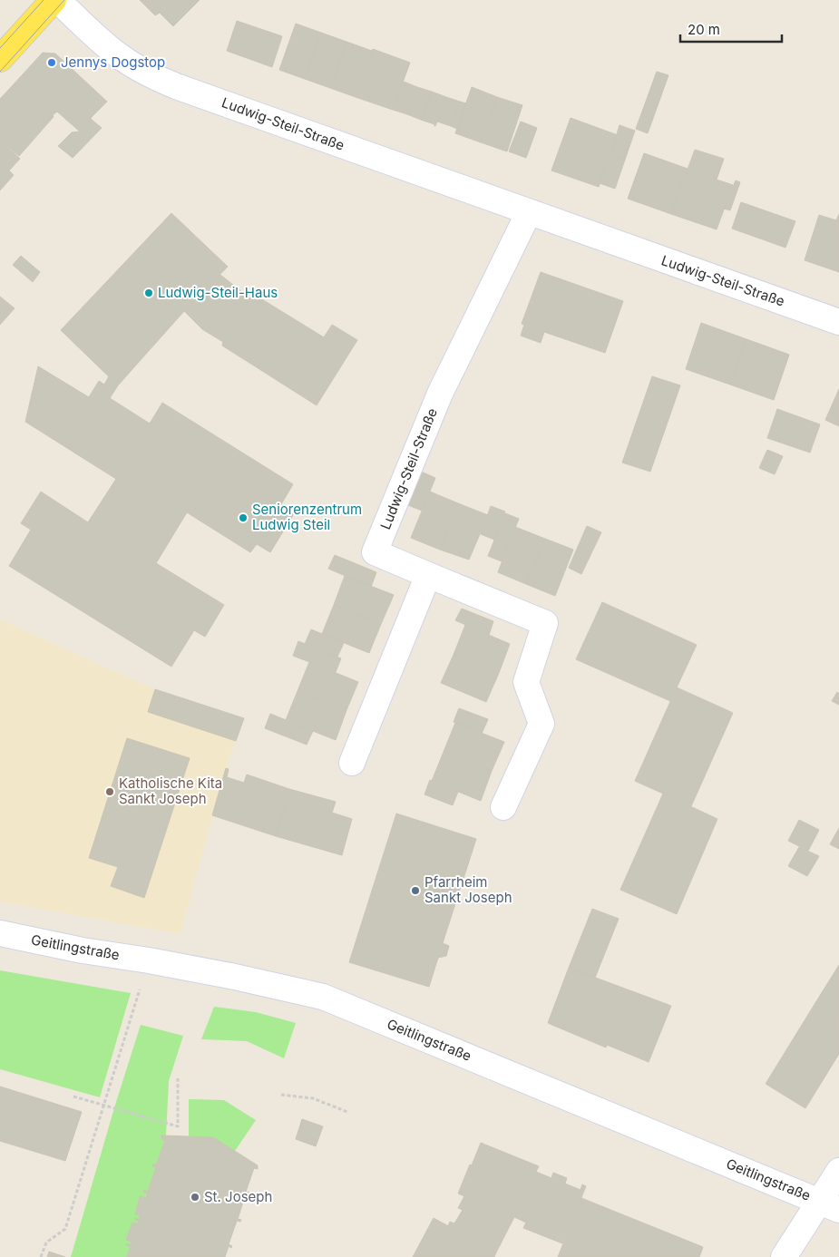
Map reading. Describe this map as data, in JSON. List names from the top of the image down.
{
  "streets": {
    "street": ["Ludwig-Steil-Straße", "Geitlingstraße"]
  },
  "places": [
    "Jennys Dogstop",
    "Ludwig-Steil-Haus",
    "Seniorenzentrum Ludwig Steil",
    "Katholische Kita Sankt Joseph",
    "Pfarrheim Sankt Joseph",
    "St. Joseph"
  ],
  "scale_bar": "20 m"
}
